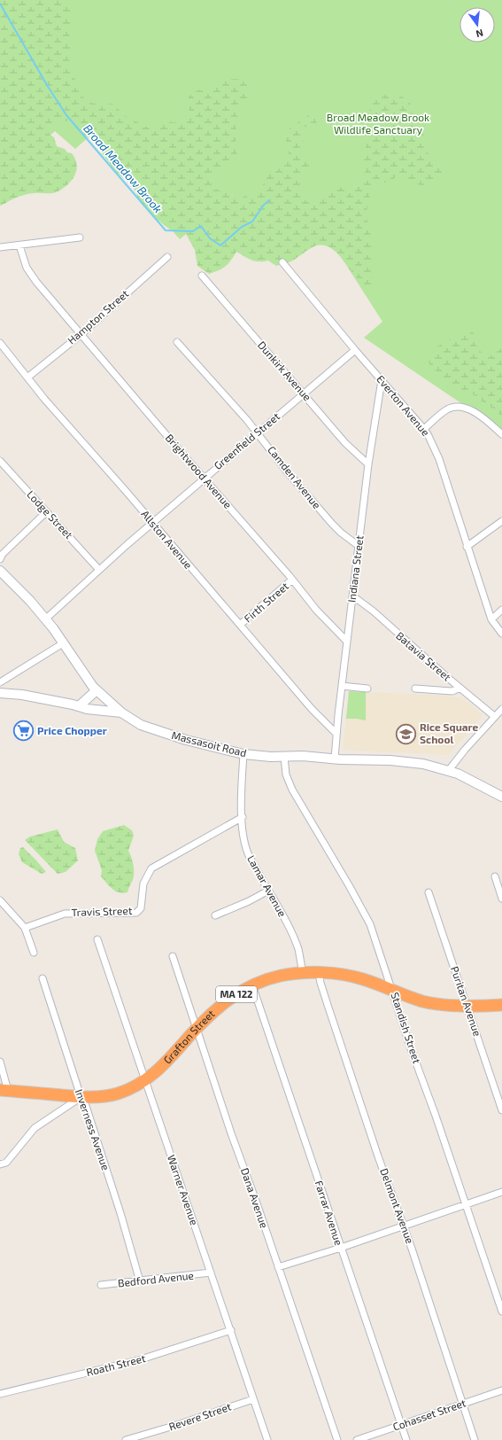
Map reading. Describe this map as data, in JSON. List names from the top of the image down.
{
  "streets": {
    "highway": ["MA 122", "Grafton Street"],
    "main road": ["Massasoit Road"],
    "street": [
      "Hampton Street",
      "Dunkirk Avenue",
      "Everton Avenue",
      "Greenfield Street",
      "Brightwood Avenue",
      "Camden Avenue",
      "Lodge Street",
      "Allston Avenue",
      "Indiana Street",
      "Firth Street",
      "Batavia Street",
      "Lamar Avenue",
      "Travis Street",
      "Puritan Avenue",
      "Standish Street",
      "Inverness Avenue",
      "Warner Avenue",
      "Dana Avenue",
      "Delmont Avenue",
      "Farrar Avenue",
      "Bedford Avenue",
      "Roath Street",
      "Cohasset Street",
      "Revere Street"
    ]
  },
  "crossings": [
    ["Hampton Street", "Brightwood Avenue"],
    ["Hampton Street", "Allston Avenue"],
    ["Dunkirk Avenue", "Greenfield Street"],
    ["Dunkirk Avenue", "Indiana Street"],
    ["Everton Avenue", "Greenfield Street"],
    ["Everton Avenue", "Indiana Street"],
    ["Greenfield Street", "Brightwood Avenue"],
    ["Greenfield Street", "Camden Avenue"],
    ["Greenfield Street", "Lodge Street"],
    ["Greenfield Street", "Allston Avenue"],
    ["Greenfield Street", "Massasoit Road"],
    ["Brightwood Avenue", "Indiana Street"],
    ["Brightwood Avenue", "Firth Street"],
    ["Camden Avenue", "Indiana Street"],
    ["Allston Avenue", "Indiana Street"],
    ["Allston Avenue", "Firth Street"],
    ["Indiana Street", "Batavia Street"],
    ["Indiana Street", "Massasoit Road"],
    ["Massasoit Road", "Lamar Avenue"],
    ["Massasoit Road", "Standish Street"],
    ["Lamar Avenue", "Travis Street"],
    ["Lamar Avenue", "Grafton Street"],
    ["Puritan Avenue", "Grafton Street"],
    ["Standish Street", "Grafton Street"],
    ["Grafton Street", "Inverness Avenue"],
    ["Grafton Street", "Warner Avenue"],
    ["Grafton Street", "Dana Avenue"],
    ["Grafton Street", "Delmont Avenue"],
    ["Grafton Street", "Farrar Avenue"],
    ["Inverness Avenue", "Bedford Avenue"],
    ["Warner Avenue", "Bedford Avenue"],
    ["Warner Avenue", "Roath Street"],
    ["Warner Avenue", "Revere Street"],
    ["Delmont Avenue", "Cohasset Street"],
    ["Farrar Avenue", "Cohasset Street"]
  ],
  "water": ["Broad Meadow Brook"],
  "parks": ["Broad Meadow Brook Wildlife Sanctuary"],
  "places": {
    "supermarket": ["Price Chopper"],
    "school or university": ["Rice Square School"]
  },
  "north": "bottom"
}
